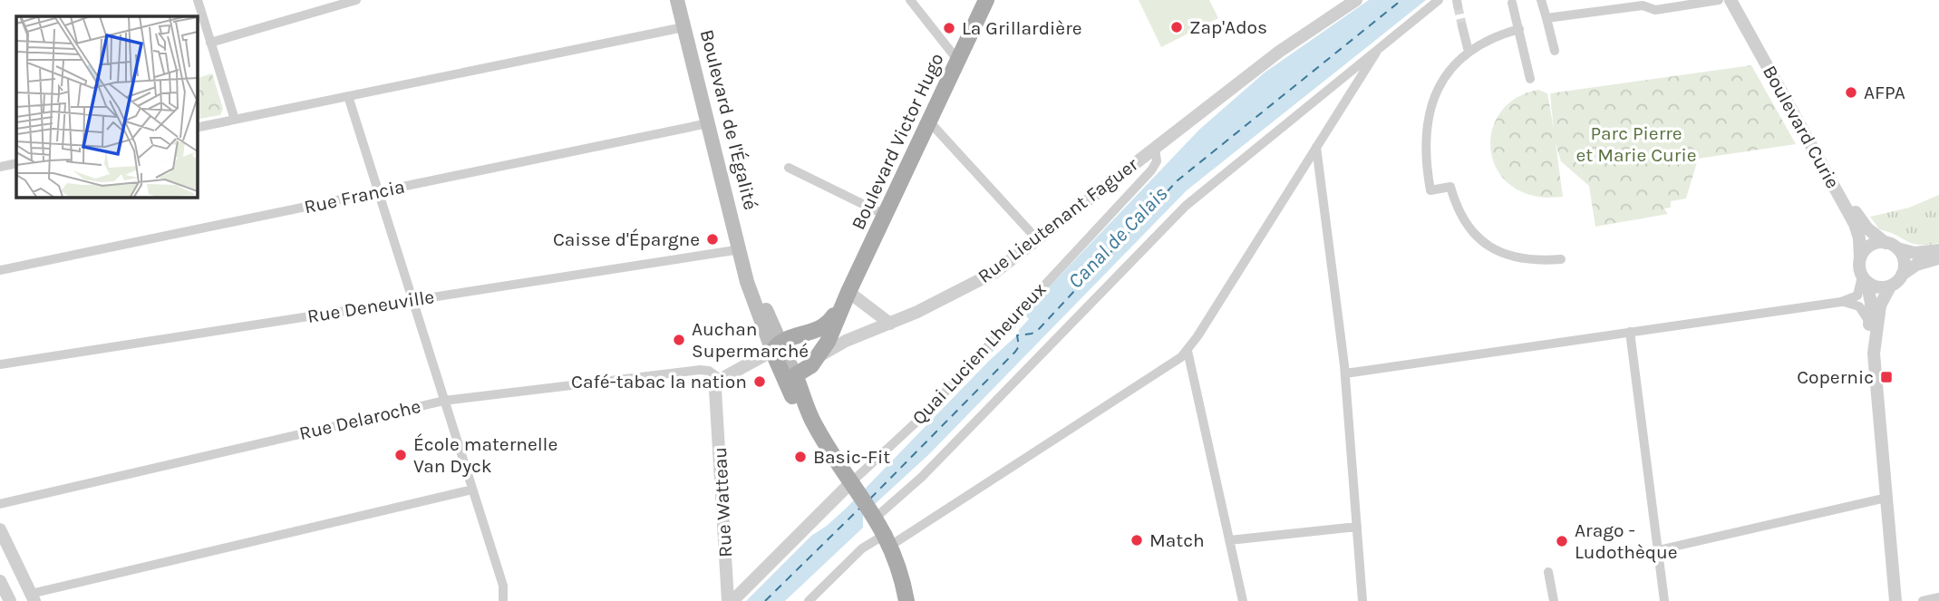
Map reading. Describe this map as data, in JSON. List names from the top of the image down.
{
  "streets": {
    "main road": ["Boulevard de l'Égalité", "Boulevard Victor Hugo"],
    "street": [
      "Boulevard Curie",
      "Rue Francia",
      "Rue Lieutenant Faguer",
      "Rue Deneuville",
      "Quai Lucien Lheureux",
      "Rue Delaroche",
      "Rue Watteau"
    ]
  },
  "crossings": [
    ["Boulevard de l'Égalité", "Boulevard Victor Hugo"],
    ["Boulevard de l'Égalité", "Rue Francia"],
    ["Boulevard de l'Égalité", "Rue Deneuville"],
    ["Boulevard de l'Égalité", "Quai Lucien Lheureux"],
    ["Boulevard Victor Hugo", "Rue Lieutenant Faguer"],
    ["Rue Lieutenant Faguer", "Quai Lucien Lheureux"],
    ["Rue Delaroche", "Rue Watteau"]
  ],
  "water": ["Canal de Calais"],
  "parks": ["Parc Pierre et Marie Curie"],
  "places": {
    "other": [
      "Zap'Ados",
      "La Grillardière",
      "AFPA",
      "Caisse d'Épargne",
      "Auchan Supermarché",
      "Café-tabac la nation",
      "École maternelle Van Dyck",
      "Basic-Fit",
      "Match",
      "Arago - Ludothèque"
    ],
    "transit": ["Copernic"]
  }
}
